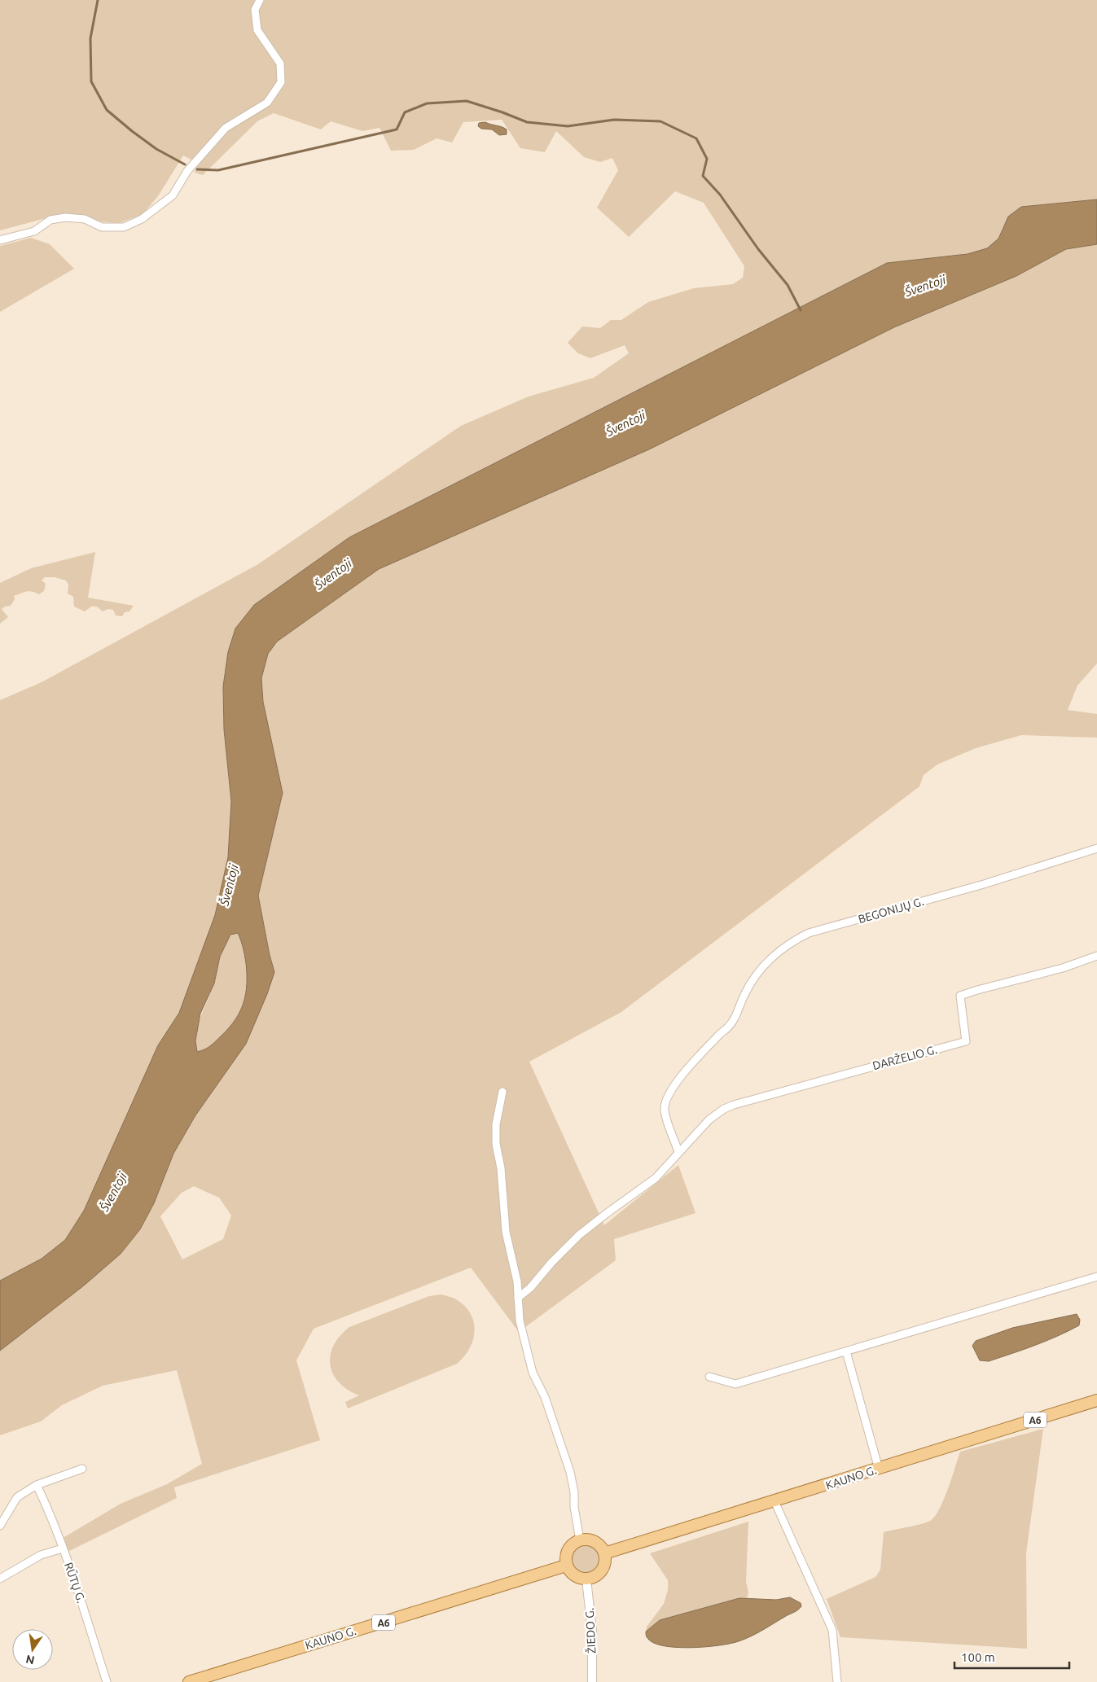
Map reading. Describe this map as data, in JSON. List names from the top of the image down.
{
  "streets": {
    "main road": ["A6", "KAUNO G."],
    "street": [
      "BEGONIJŲ G.",
      "DARŽELIO G.",
      "RŪTŲ G.",
      "ŽIEDO G."
    ]
  },
  "crossings": [
    ["BEGONIJŲ G.", "DARŽELIO G."],
    ["KAUNO G.", "ŽIEDO G."]
  ],
  "water": ["Šventoji"],
  "scale_bar": "100 m",
  "north": "bottom"
}
